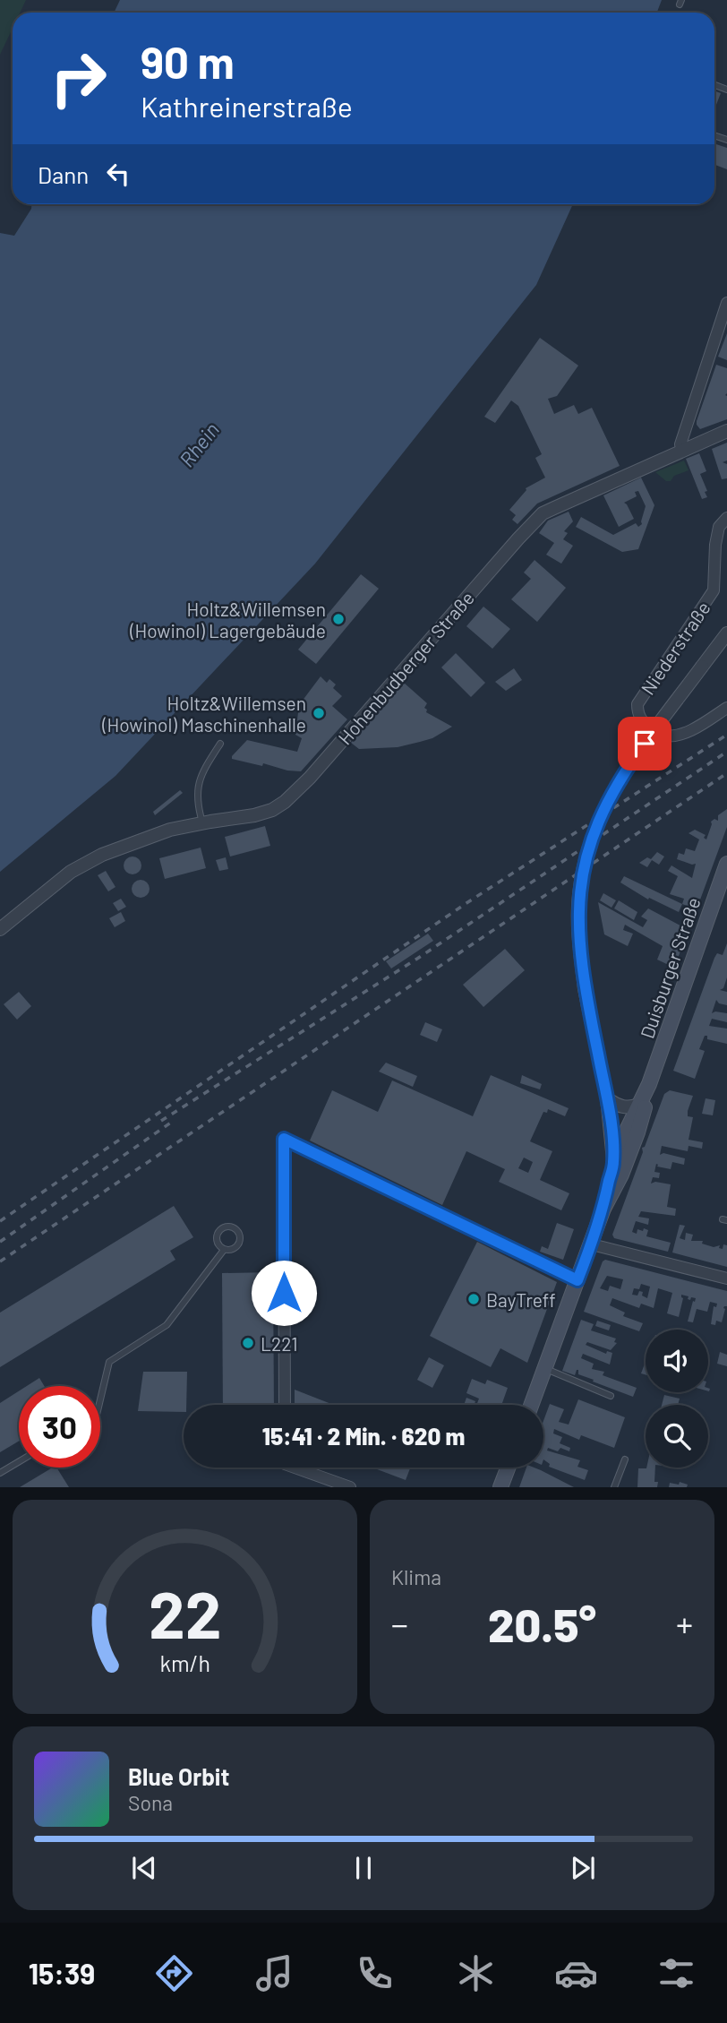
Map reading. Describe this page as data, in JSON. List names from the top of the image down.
{
  "streets": {
    "main road": ["Duisburger Straße"],
    "street": ["Niederstraße", "Hohenbudberger Straße"]
  },
  "water": ["Rhein"],
  "places": [
    "Holtz&Willemsen (Howinol) Lagergebäude",
    "Holtz&Willemsen (Howinol) Maschinenhalle",
    "BayTreff",
    "L221"
  ],
  "page": {
    "turn": ["90 m", "Kathreinerstraße"],
    "then": "Dann",
    "limit": "30",
    "trip": "15:41 · 2 Min. · 620 m",
    "tile": "Klima",
    "heat": ["−", "20.5°", "+"],
    "song": ["Blue Orbit", "Sona"],
    "tabs": "15:39",
    "gauge": ["22", "km/h"]
  }
}
